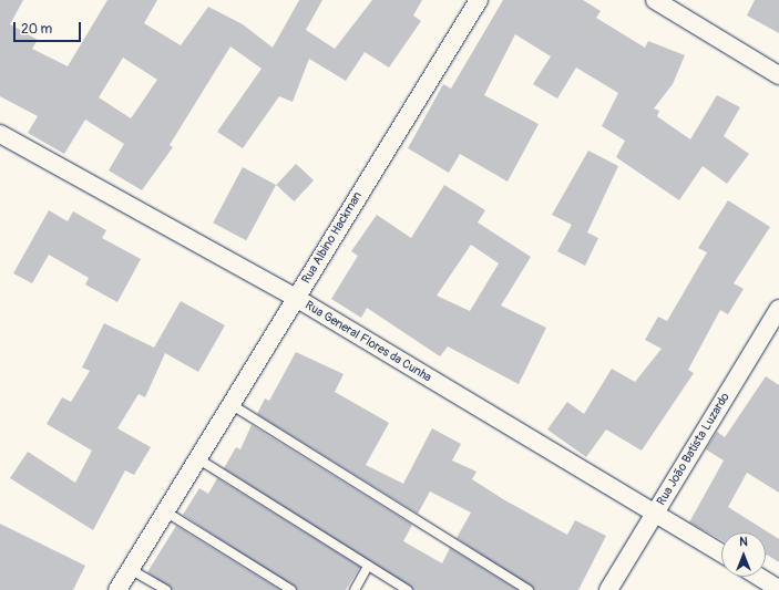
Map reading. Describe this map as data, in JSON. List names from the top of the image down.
{
  "streets": {
    "street": ["Rua Albino Hackman", "Rua General Flores da Cunha", "Rua João Batista Luzardo"]
  },
  "crossings": [
    ["Rua Albino Hackman", "Rua General Flores da Cunha"],
    ["Rua General Flores da Cunha", "Rua João Batista Luzardo"]
  ],
  "scale_bar": "20 m",
  "north": "top"
}
